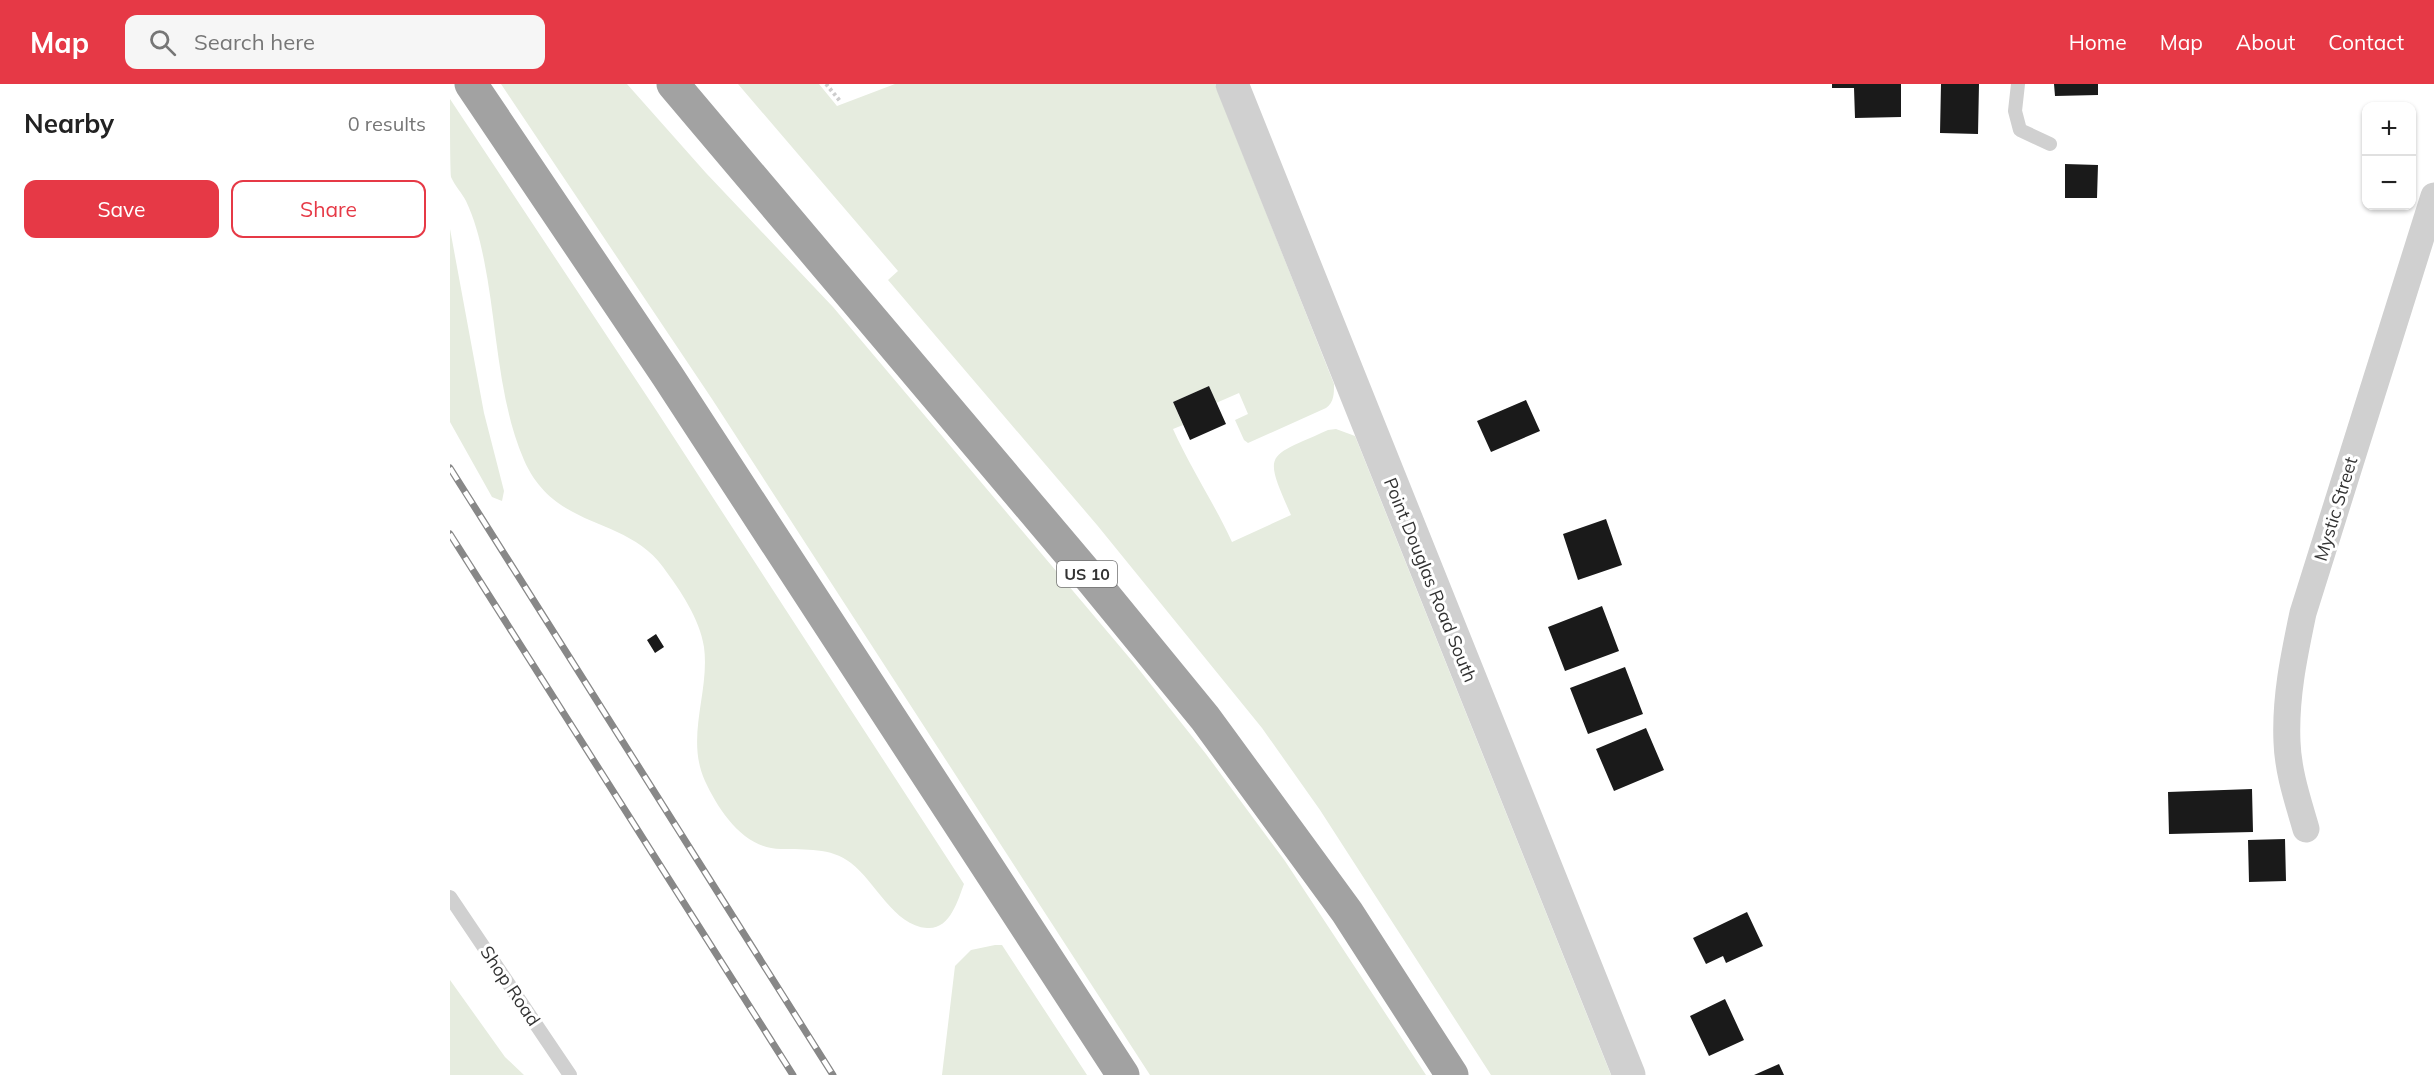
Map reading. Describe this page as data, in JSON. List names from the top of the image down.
{
  "streets": {
    "highway": ["US 10"],
    "street": ["Mystic Street", "Point Douglas Road South"],
    "lane": ["Shop Road"]
  },
  "page": {
    "header": "Map",
    "search": "Search here",
    "nav": [
      "Home",
      "Map",
      "About",
      "Contact"
    ],
    "heading": ["Nearby", "0 results"],
    "map_buttons": ["+", "−"],
    "buttons": ["Save", "Share"]
  }
}
